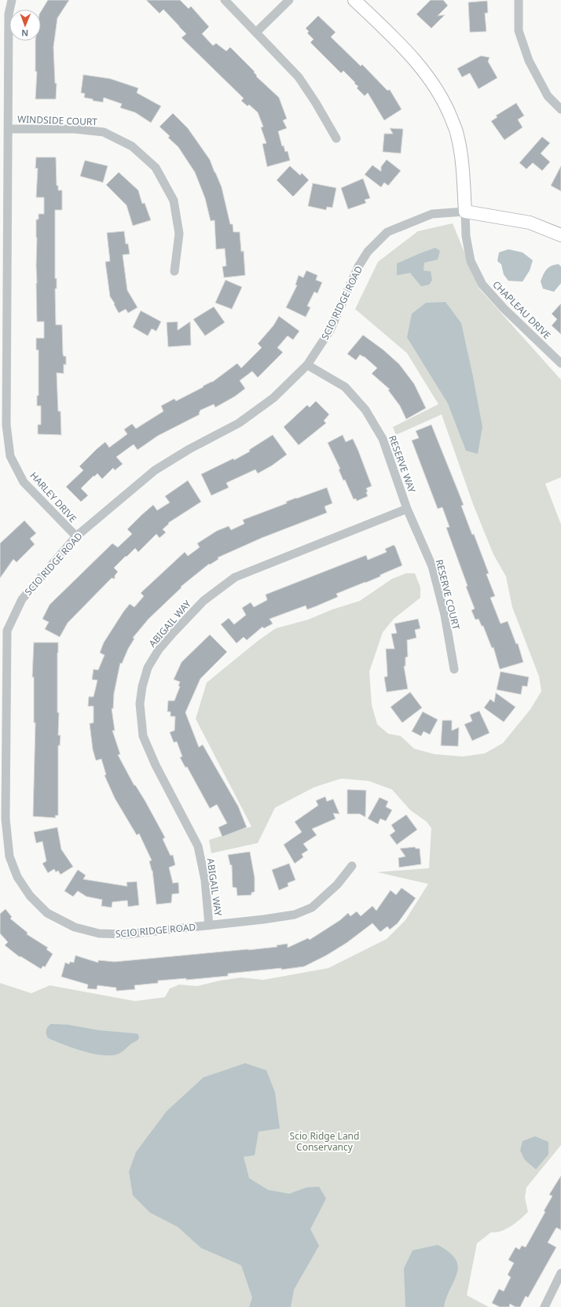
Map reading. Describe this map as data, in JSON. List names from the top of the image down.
{
  "streets": {
    "street": [
      "WINDSIDE COURT",
      "SCIO RIDGE ROAD",
      "CHAPLEAU DRIVE",
      "RESERVE WAY",
      "HARLEY DRIVE",
      "RESERVE COURT",
      "ABIGAIL WAY"
    ]
  },
  "crossings": [
    ["WINDSIDE COURT", "HARLEY DRIVE"],
    ["SCIO RIDGE ROAD", "CHAPLEAU DRIVE"],
    ["SCIO RIDGE ROAD", "RESERVE WAY"],
    ["SCIO RIDGE ROAD", "HARLEY DRIVE"],
    ["SCIO RIDGE ROAD", "ABIGAIL WAY"],
    ["RESERVE WAY", "RESERVE COURT"],
    ["RESERVE WAY", "ABIGAIL WAY"],
    ["RESERVE COURT", "ABIGAIL WAY"]
  ],
  "parks": ["Scio Ridge Land Conservancy"],
  "north": "bottom"
}
